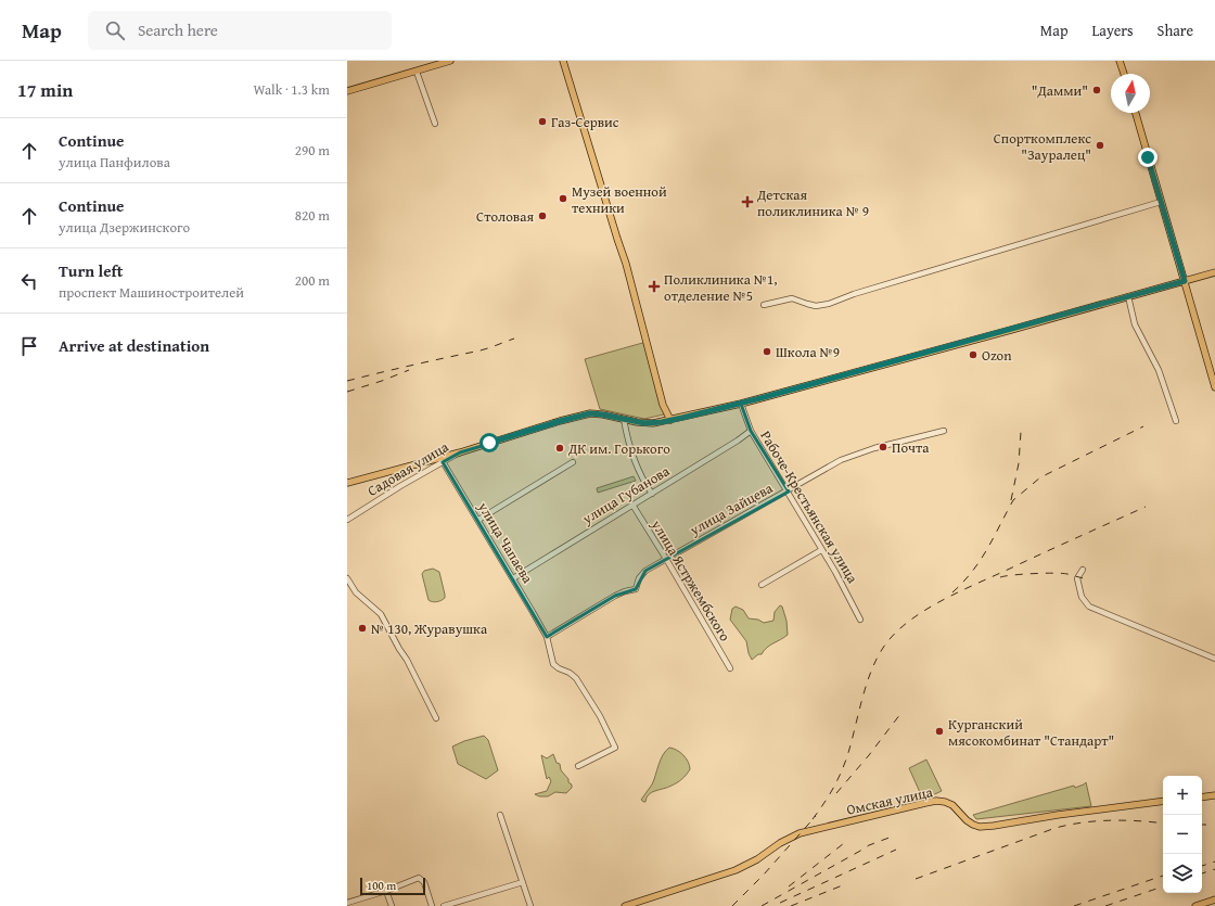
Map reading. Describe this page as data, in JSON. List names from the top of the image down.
{
  "streets": {
    "main road": ["Омская улица"],
    "street": [
      "Садовая улица",
      "улица Губанова",
      "Рабоче-Крестьянская улица",
      "улица Зайцева",
      "улица Чапаева",
      "улица Ястржембского"
    ]
  },
  "crossings": [
    ["Садовая улица", "улица Чапаева"],
    ["улица Губанова", "Рабоче-Крестьянская улица"],
    ["улица Губанова", "улица Чапаева"],
    ["улица Губанова", "улица Ястржембского"],
    ["Рабоче-Крестьянская улица", "улица Зайцева"],
    ["улица Зайцева", "улица Чапаева"],
    ["улица Зайцева", "улица Ястржембского"]
  ],
  "places": {
    "other": [
      "\"Дамми\"",
      "Газ-Сервис",
      "Спорткомплекс \"Зауралец\"",
      "Музей военной техники",
      "Столовая",
      "Школа №9",
      "Ozon",
      "Почта",
      "ДК им. Горького",
      "№ 130, Журавушка",
      "Курганский мясокомбинат \"Стандарт\""
    ],
    "health": ["Детская поликлиника № 9", "Поликлиника №1, отделение №5"]
  },
  "scale_bar": "100 m",
  "north": "top",
  "page": {
    "header": "Map",
    "search": "Search here",
    "nav": ["Map", "Layers", "Share"],
    "heading": ["17 min", "Walk · 1.3 km"],
    "list": [
      ["Continue", "улица Панфилова", "290 m"],
      ["Continue", "улица Дзержинского", "820 m"],
      ["Turn left", "проспект Машиностроителей", "200 m"],
      "Arrive at destination"
    ],
    "map_buttons": ["+", "−"],
    "scale": "100 m"
  }
}
